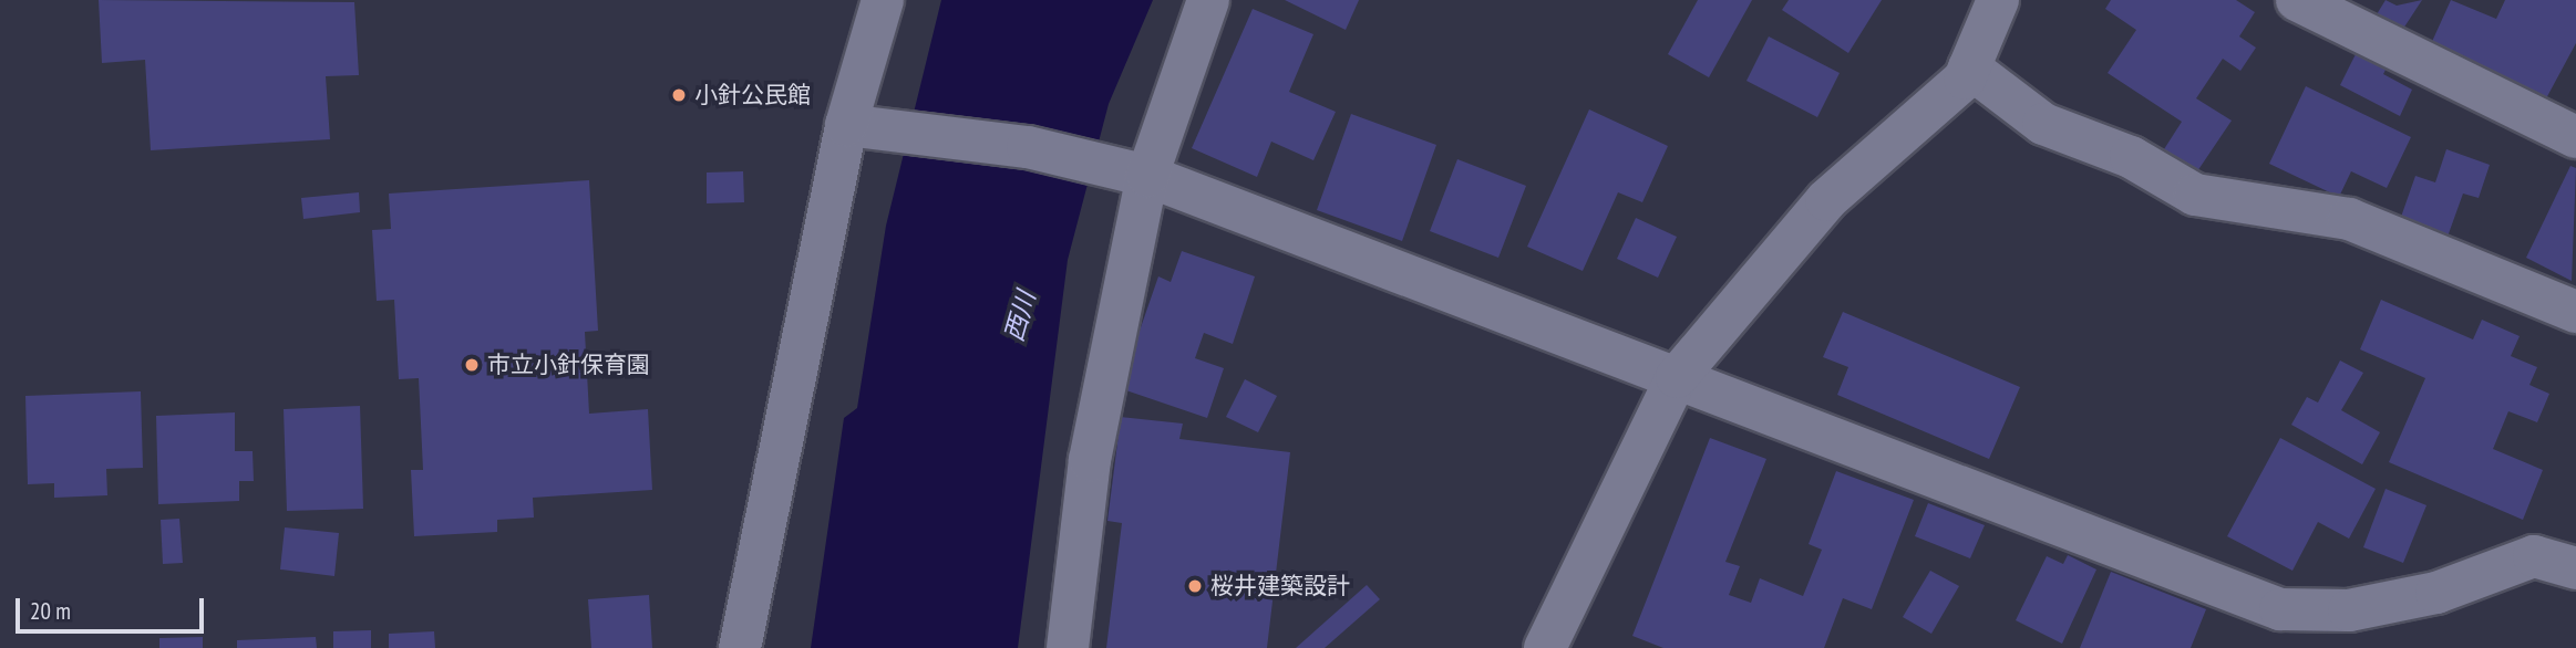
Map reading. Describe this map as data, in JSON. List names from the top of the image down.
{
  "water": ["西川"],
  "places": ["小針公民館", "市立小針保育園", "桜井建築設計"],
  "scale_bar": "20 m"
}
